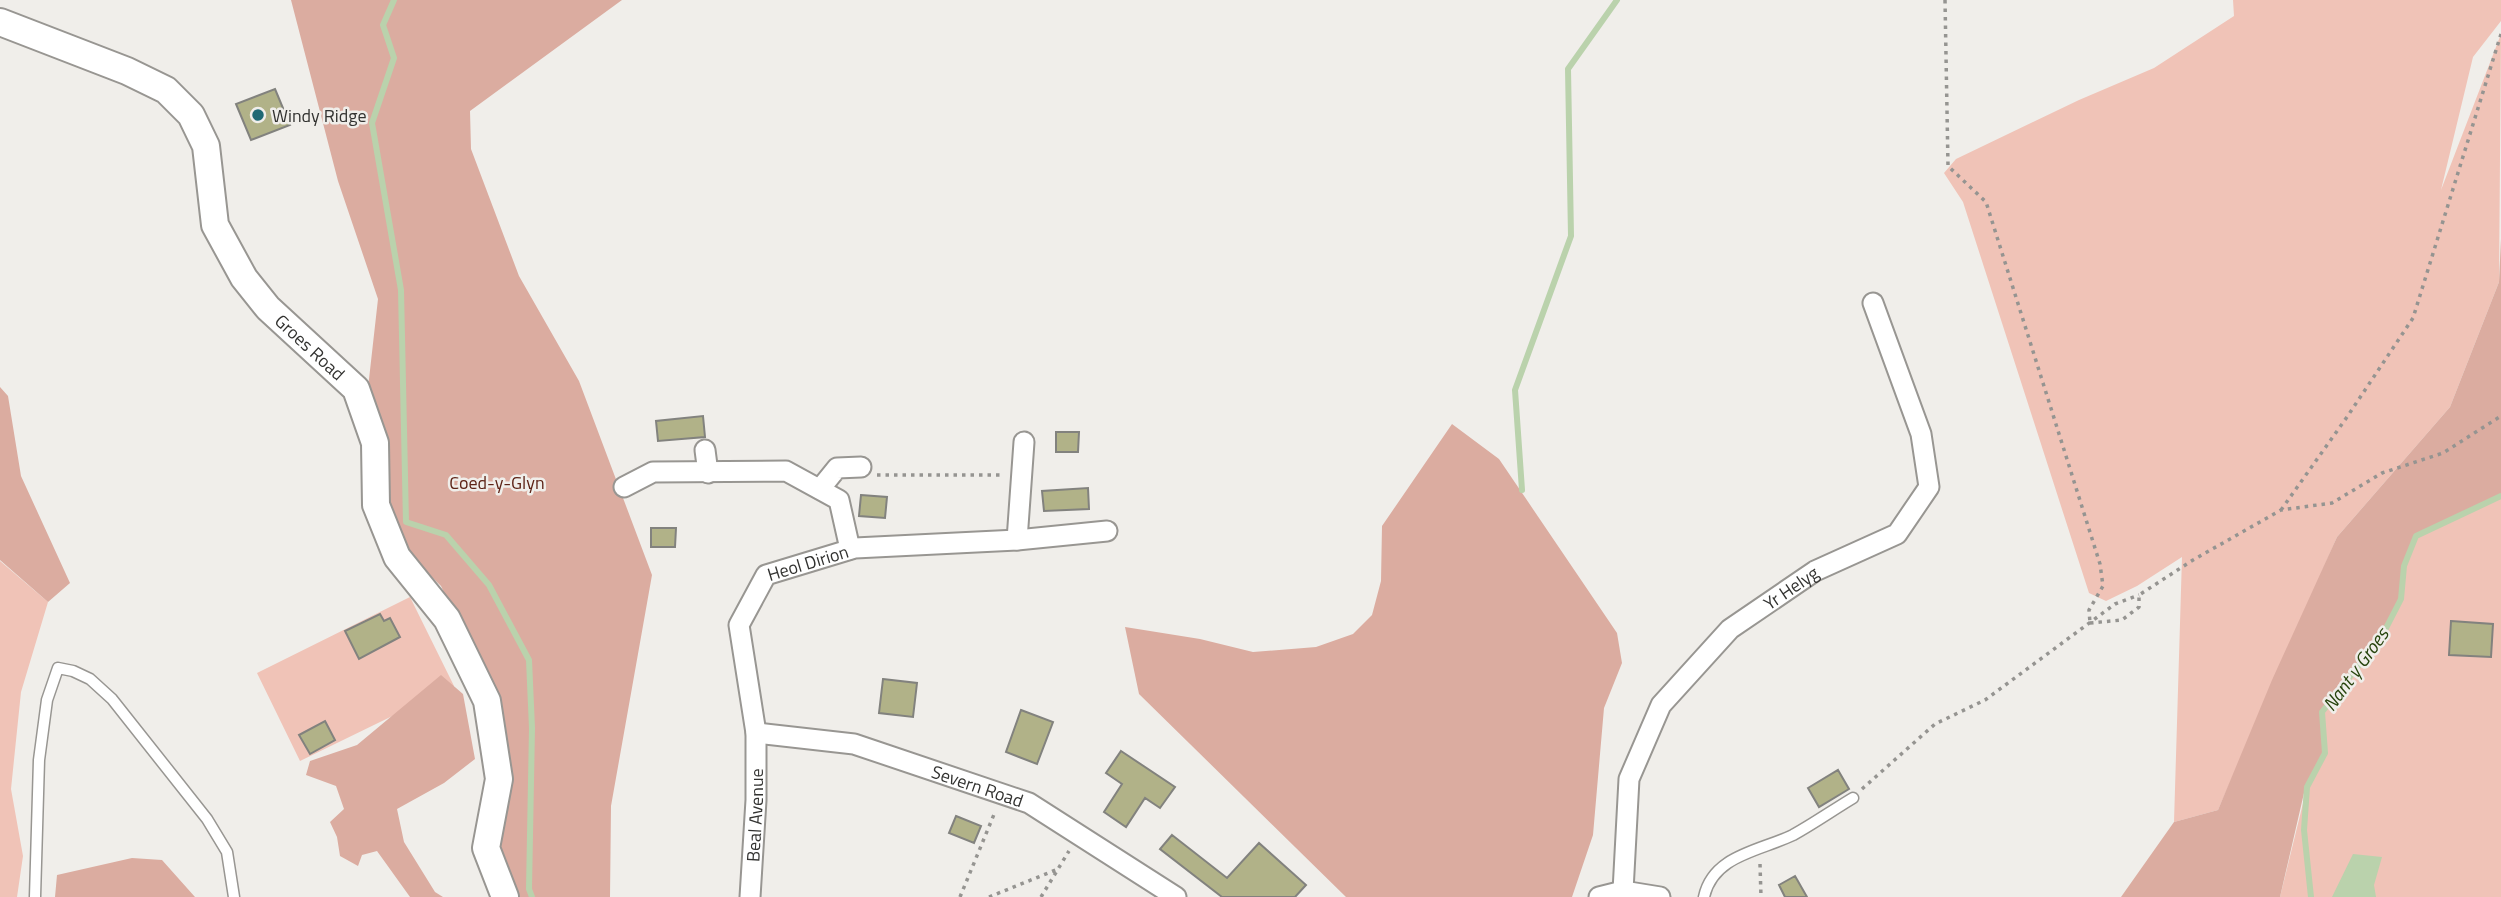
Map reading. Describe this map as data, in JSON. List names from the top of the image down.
{
  "streets": {
    "street": [
      "Groes Road",
      "Heol Dirion",
      "Yr Helyg",
      "Severn Road",
      "Beal Avenue"
    ]
  },
  "crossings": [
    ["Heol Dirion", "Severn Road"],
    ["Heol Dirion", "Beal Avenue"],
    ["Severn Road", "Beal Avenue"]
  ],
  "water": ["Nant y Groes"],
  "parks": ["Coed-y-Glyn"],
  "places": ["Windy Ridge"]
}
